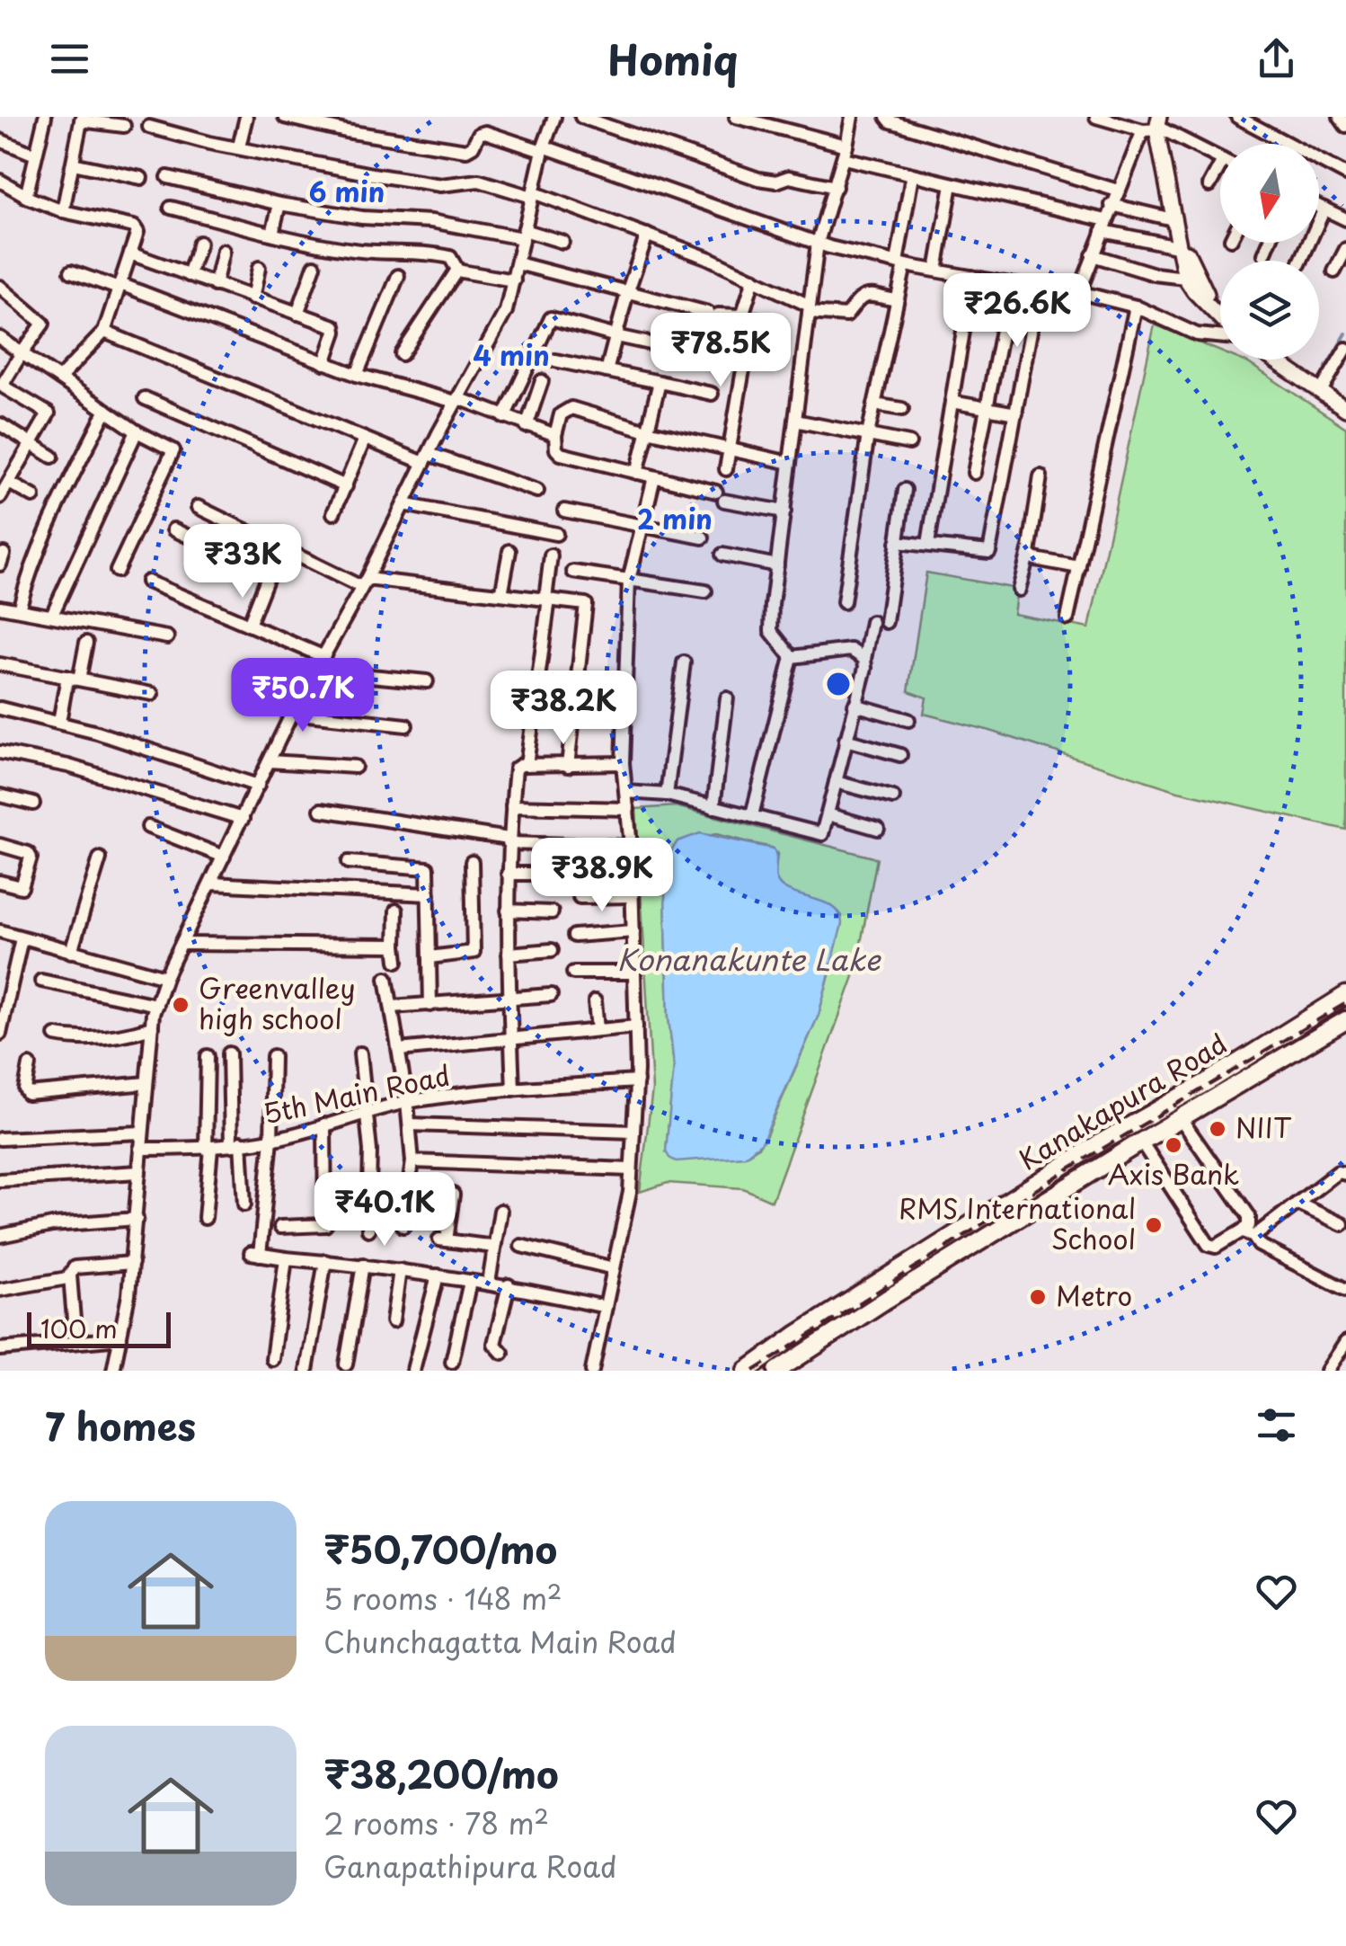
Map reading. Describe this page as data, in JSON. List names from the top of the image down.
{
  "streets": {
    "highway": ["Kanakapura Road"],
    "street": ["5th Main Road"]
  },
  "water": ["Konanakunte Lake"],
  "places": [
    "Greenvalley high school",
    "NIIT",
    "Axis Bank",
    "RMS International School",
    "Metro"
  ],
  "scale_bar": "100 m",
  "north": "bottom",
  "page": {
    "header": "Homiq",
    "price": [
      "₹26.6K",
      "₹78.5K",
      "₹33K",
      "₹50.7K",
      "₹38.2K",
      "₹38.9K",
      "₹40.1K"
    ],
    "scale": "100 m",
    "heading": "7 homes",
    "list": [
      {
        "name": "₹50,700/mo",
        "note": "5 rooms · 148 m² · Chunchagatta Main Road"
      },
      {
        "name": "₹38,200/mo",
        "note": "2 rooms · 78 m² · Ganapathipura Road"
      }
    ]
  },
  "rings": ["6 min", "4 min", "2 min"]
}
